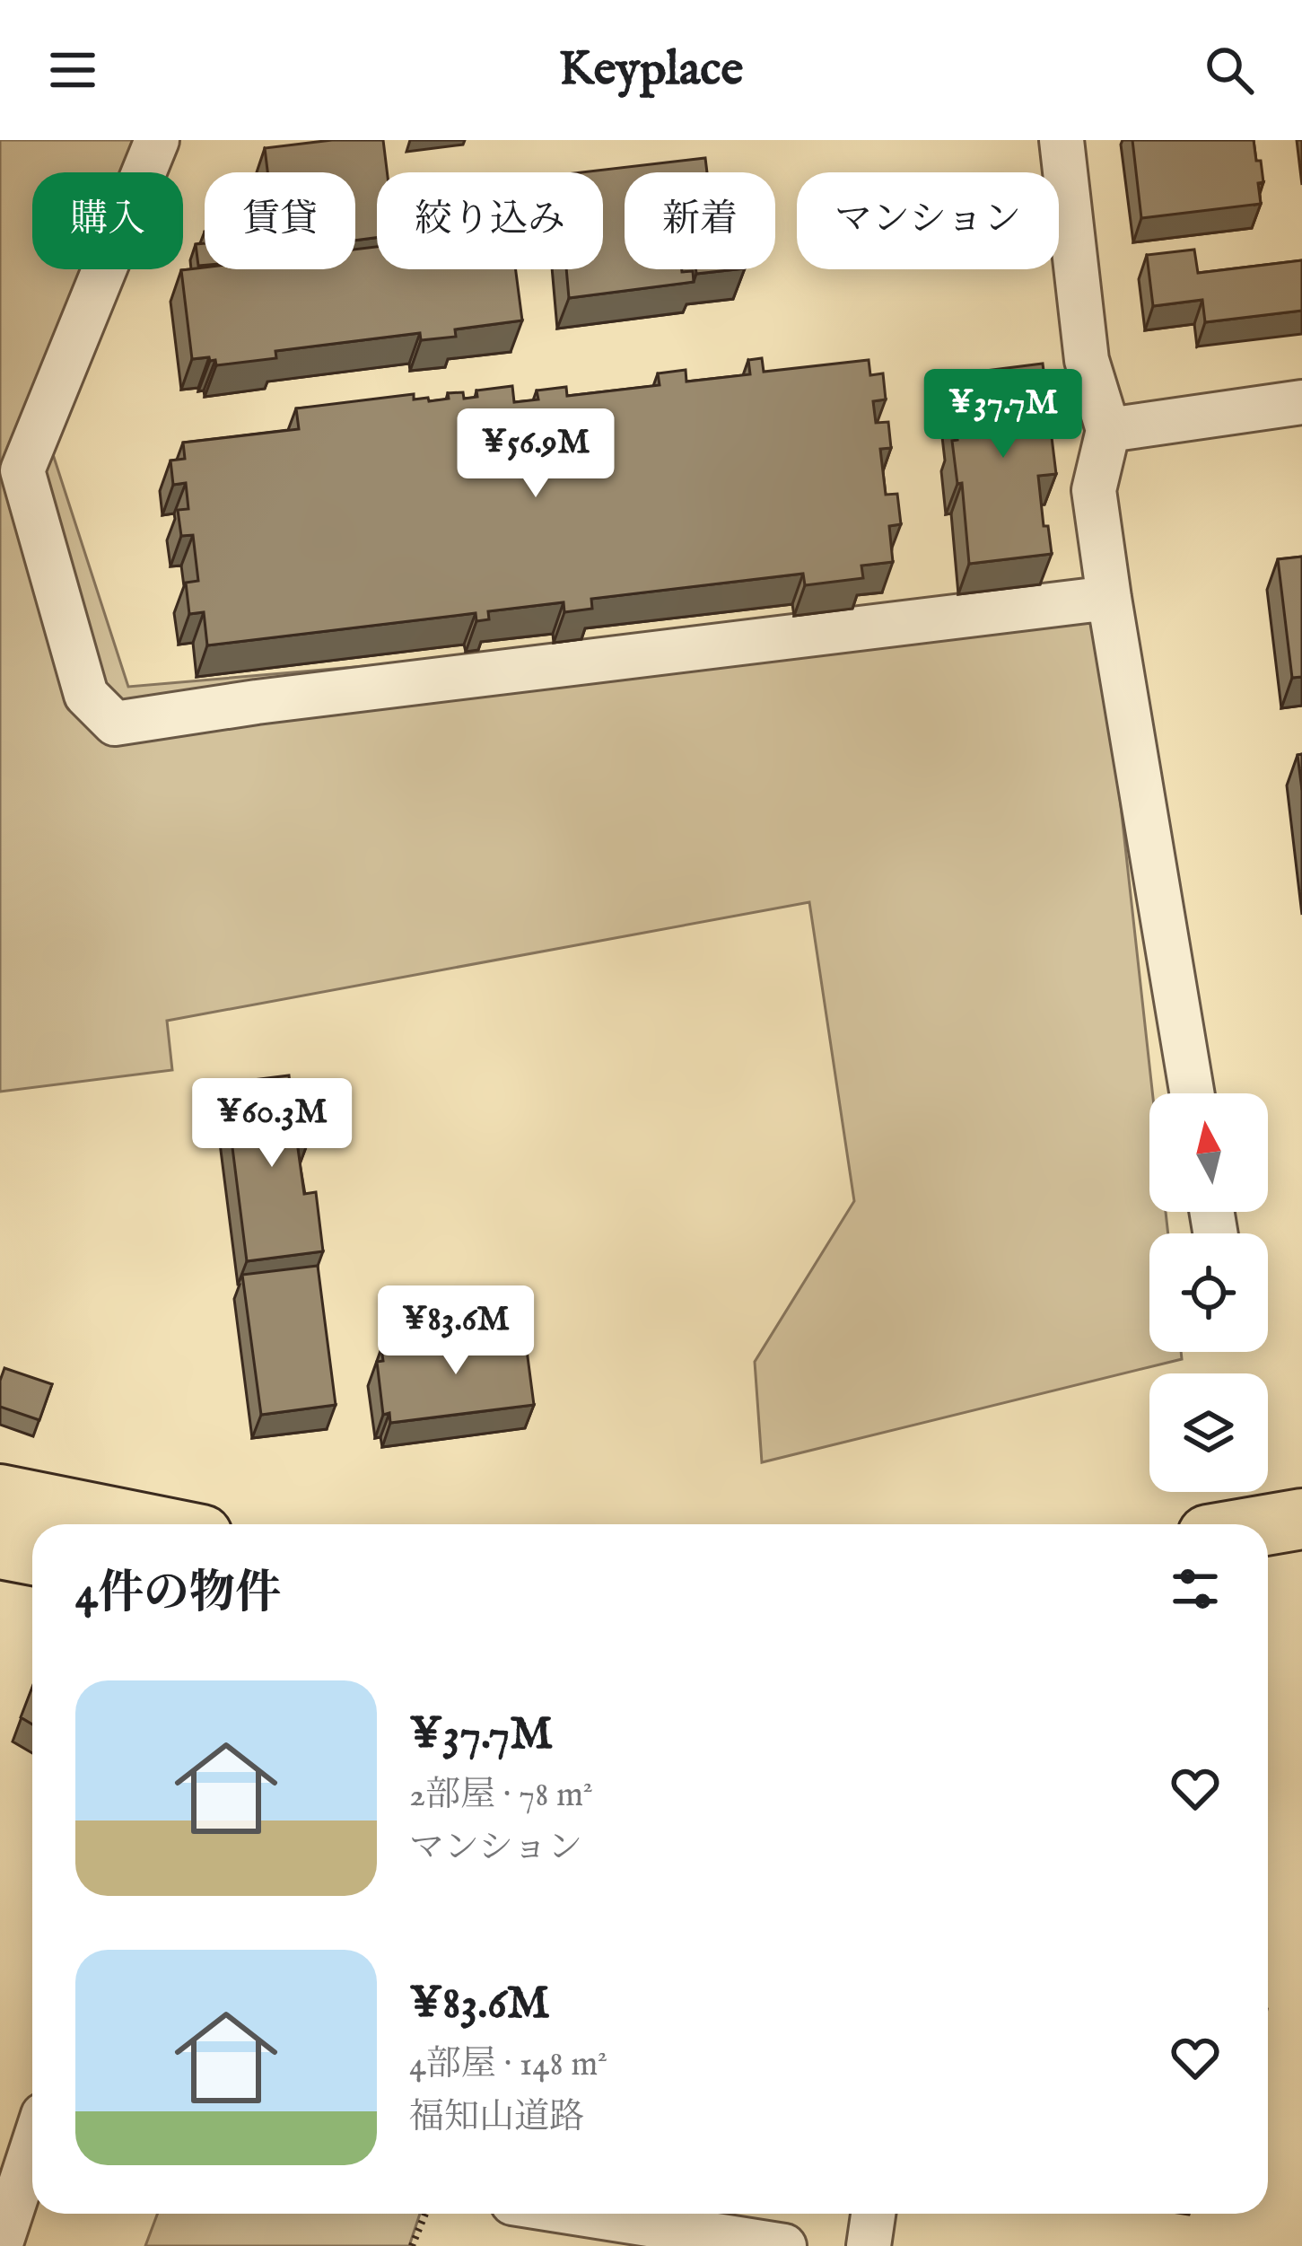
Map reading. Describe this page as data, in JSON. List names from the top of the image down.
{
  "north": "top",
  "page": {
    "header": "Keyplace",
    "chip": [
      "購入",
      "賃貸",
      "絞り込み",
      "新着",
      "マンション"
    ],
    "price": [
      "¥37.7M",
      "¥56.9M",
      "¥60.3M",
      "¥83.6M"
    ],
    "heading": "4件の物件",
    "list": [
      {
        "name": "¥37.7M",
        "note": "2部屋 · 78 m² · マンション"
      },
      {
        "name": "¥83.6M",
        "note": "4部屋 · 148 m² · 福知山道路"
      }
    ]
  }
}
